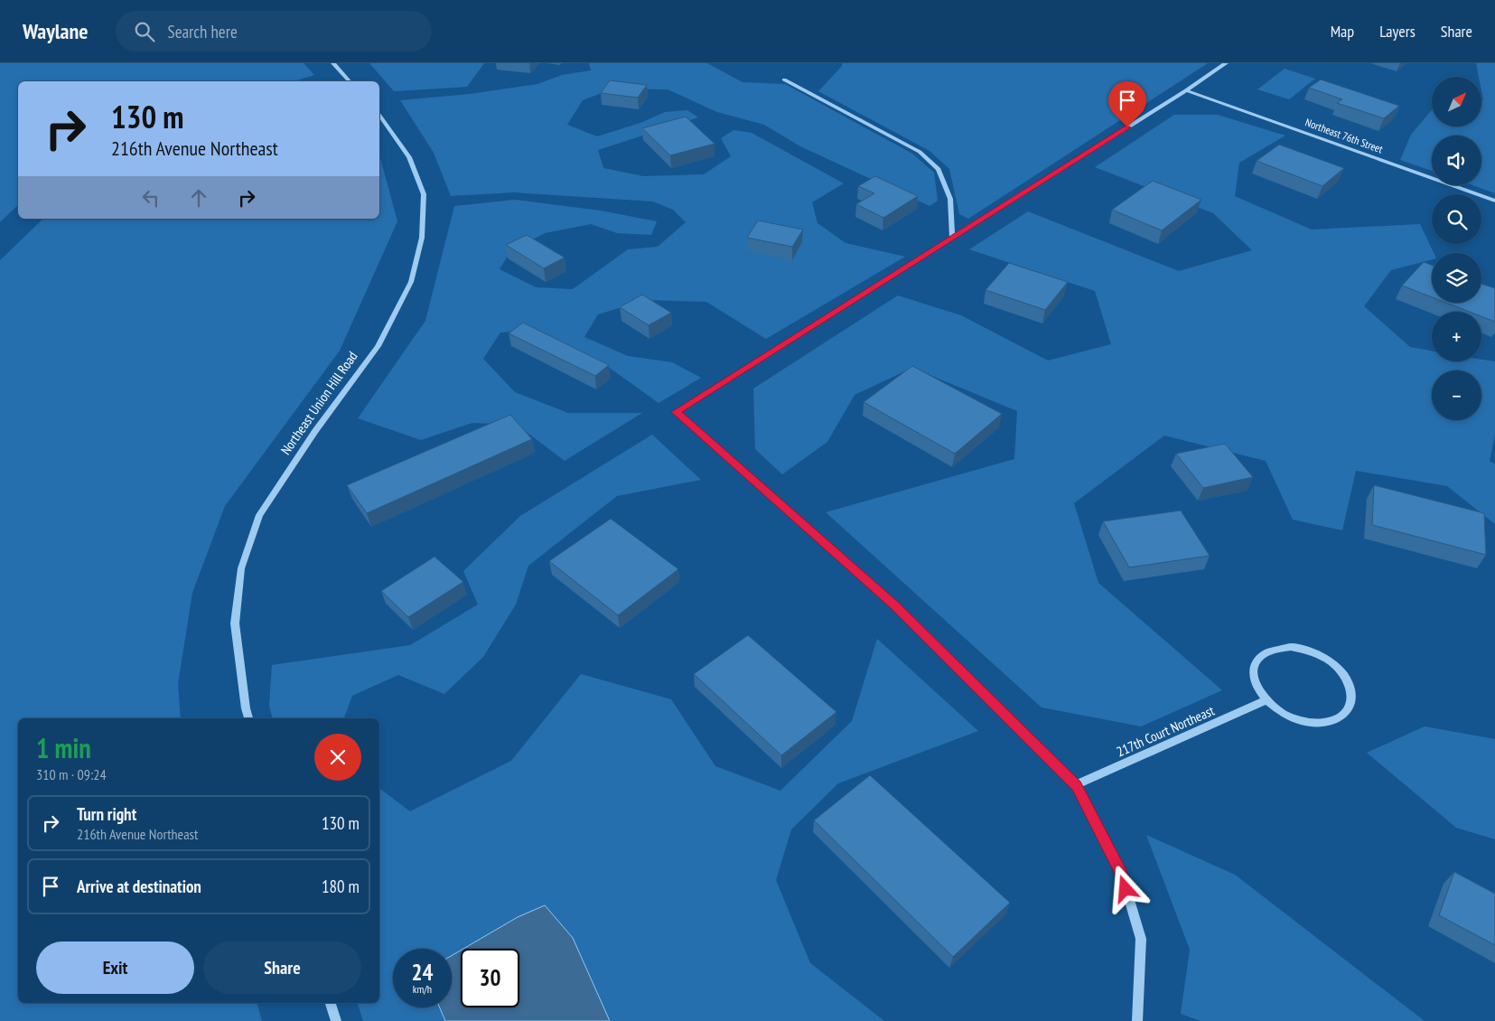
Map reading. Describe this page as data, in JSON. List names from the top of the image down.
{
  "streets": {
    "street": ["Northeast 76th Street", "Northeast Union Hill Road", "217th Court Northeast"]
  },
  "north": "top right",
  "page": {
    "header": "Waylane",
    "search": "Search here",
    "nav": ["Map", "Layers", "Share"],
    "map_buttons": ["+", "−"],
    "turn": ["130 m", "216th Avenue Northeast"],
    "heading": ["1 min", "310 m · 09:24"],
    "list": [
      {
        "name": "Turn right",
        "note": "216th Avenue Northeast",
        "value": "130 m"
      },
      {
        "name": "Arrive at destination",
        "value": "180 m"
      }
    ],
    "buttons": ["Exit", "Share"],
    "speed": "24 km/h",
    "limit": "30"
  }
}
